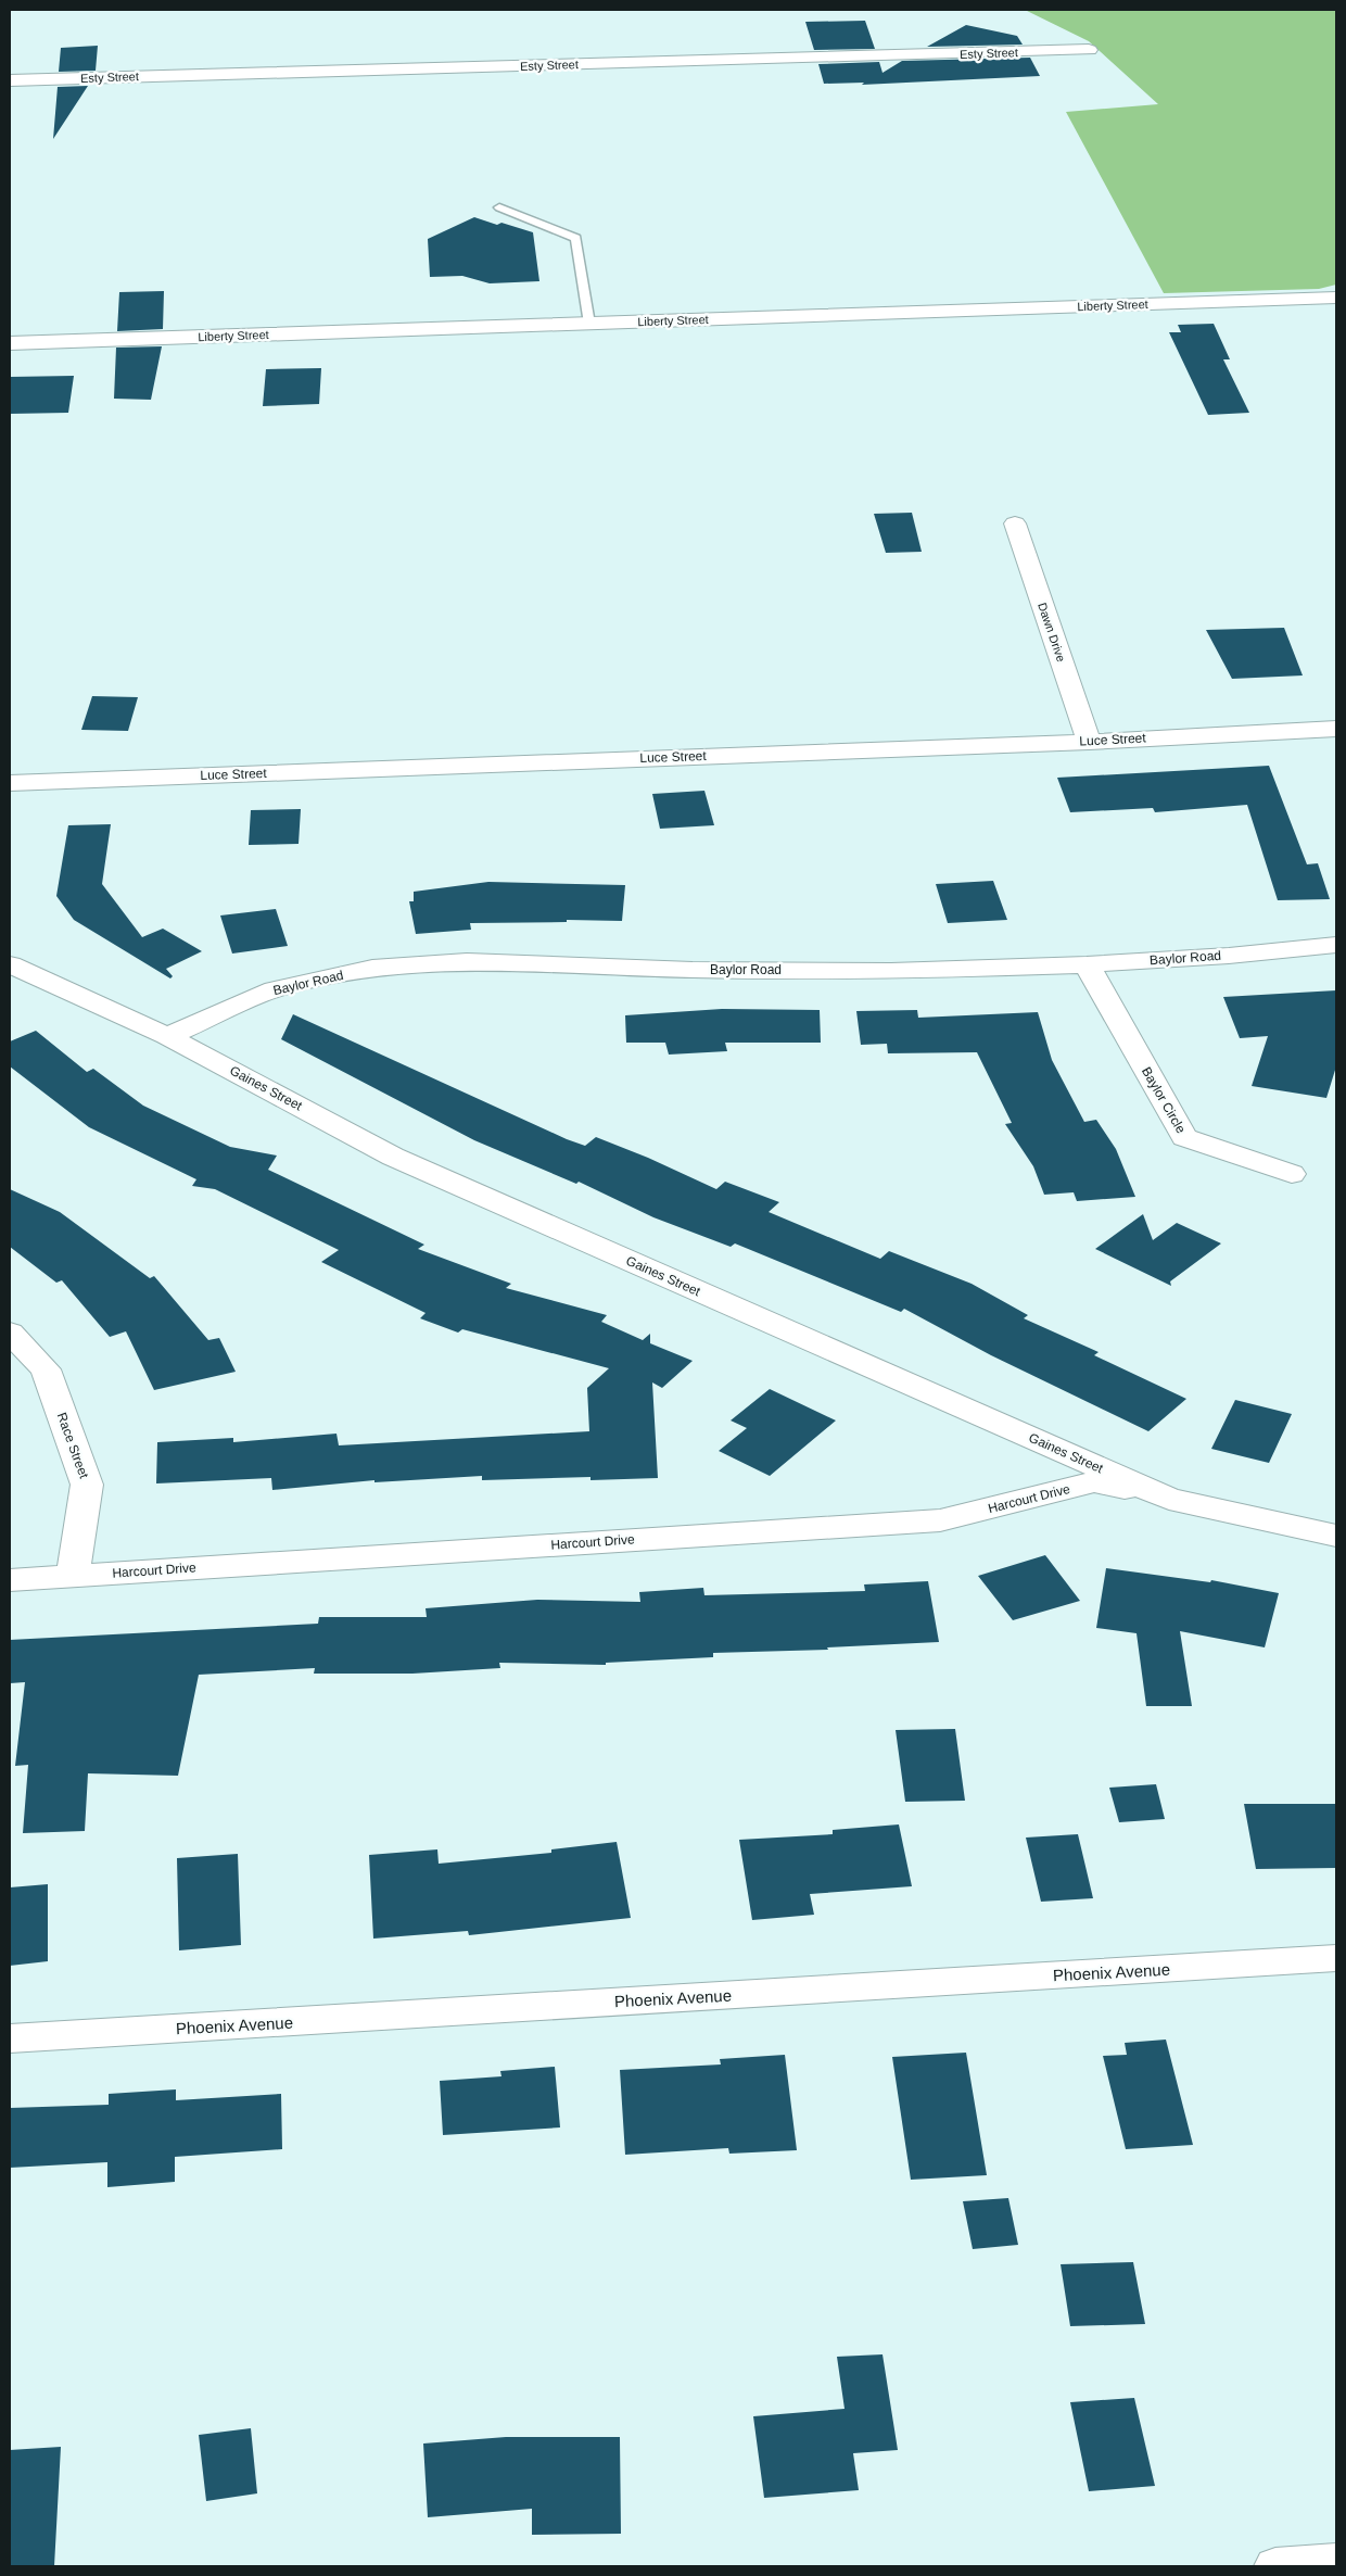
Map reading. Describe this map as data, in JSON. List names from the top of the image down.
{
  "streets": {
    "street": [
      "Esty Street",
      "Liberty Street",
      "Dawn Drive",
      "Luce Street",
      "Baylor Road",
      "Gaines Street",
      "Baylor Circle",
      "Race Street",
      "Harcourt Drive",
      "Phoenix Avenue"
    ]
  },
  "crossings": [
    ["Dawn Drive", "Luce Street"],
    ["Baylor Road", "Gaines Street"],
    ["Baylor Road", "Baylor Circle"],
    ["Gaines Street", "Harcourt Drive"],
    ["Race Street", "Harcourt Drive"]
  ]
}
